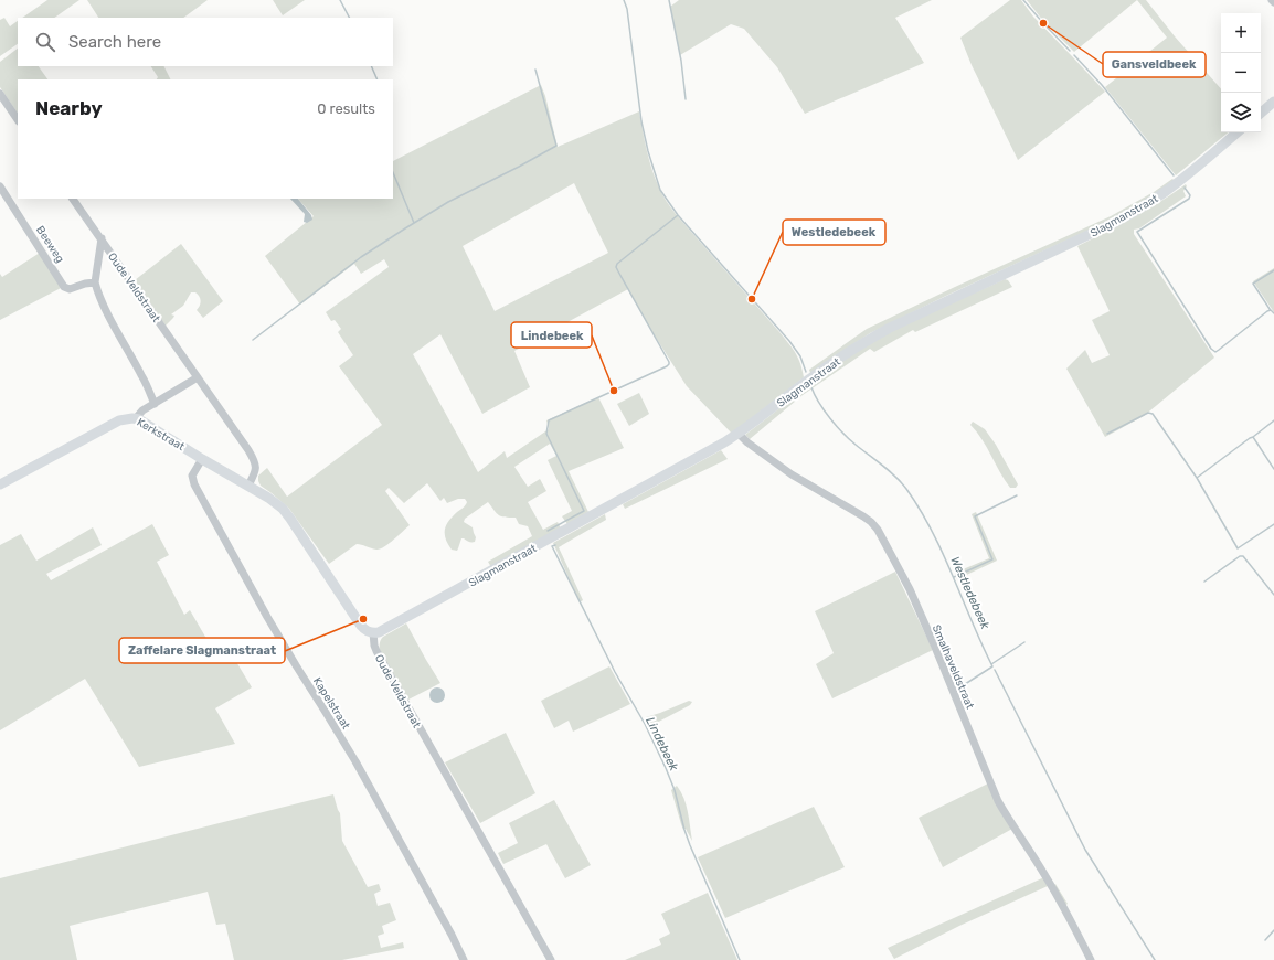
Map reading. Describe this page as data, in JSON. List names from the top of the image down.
{
  "streets": {
    "main road": ["Slagmanstraat", "Kerkstraat"],
    "street": [
      "Beeweg",
      "Oude Veldstraat",
      "Smalhaveldstraat",
      "Kapelstraat"
    ]
  },
  "crossings": [
    ["Slagmanstraat", "Oude Veldstraat"],
    ["Slagmanstraat", "Smalhaveldstraat"],
    ["Oude Veldstraat", "Kerkstraat"],
    ["Kerkstraat", "Kapelstraat"]
  ],
  "water": ["Westledebeek", "Lindebeek"],
  "places": [
    "Gansveldbeek",
    "Westledebeek",
    "Lindebeek",
    "Zaffelare Slagmanstraat"
  ],
  "page": {
    "map_buttons": ["+", "−"],
    "search": "Search here",
    "heading": ["Nearby", "0 results"]
  }
}
